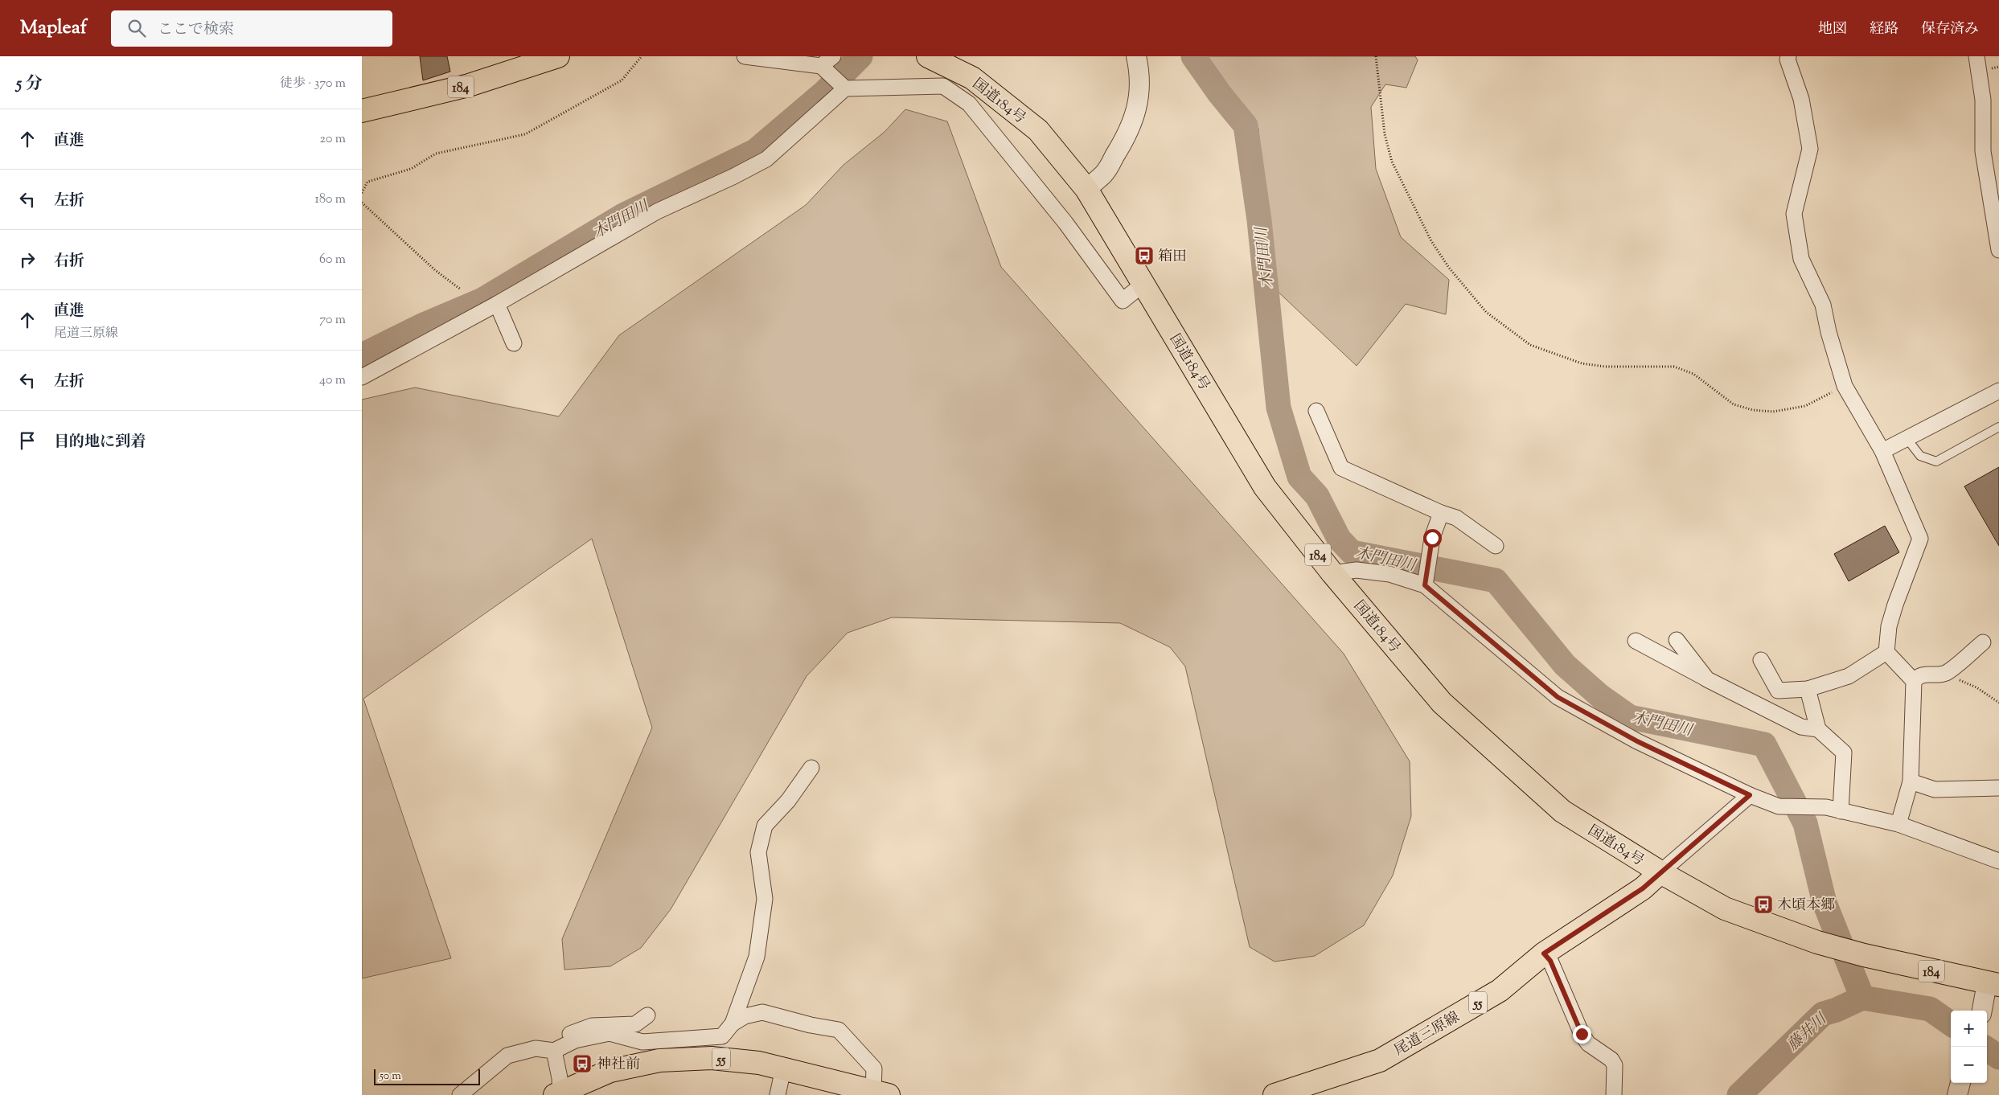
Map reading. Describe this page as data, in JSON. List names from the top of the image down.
{
  "streets": {
    "main road": [
      "184",
      "国道184号",
      "55",
      "尾道三原線"
    ]
  },
  "crossings": [
    ["国道184号", "尾道三原線"]
  ],
  "water": ["木門田川", "藤井川"],
  "places": {
    "bus stop": ["箱田", "木頃本郷", "神社前"]
  },
  "scale_bar": "50 m",
  "page": {
    "header": "Mapleaf",
    "search": "ここで検索",
    "nav": ["地図", "経路", "保存済み"],
    "heading": ["5 分", "徒歩 · 370 m"],
    "list": [
      ["直進", "20 m"],
      ["左折", "180 m"],
      ["右折", "60 m"],
      ["直進", "尾道三原線", "70 m"],
      ["左折", "40 m"],
      "目的地に到着"
    ],
    "map_buttons": ["+", "−"],
    "scale": "50 m"
  }
}
